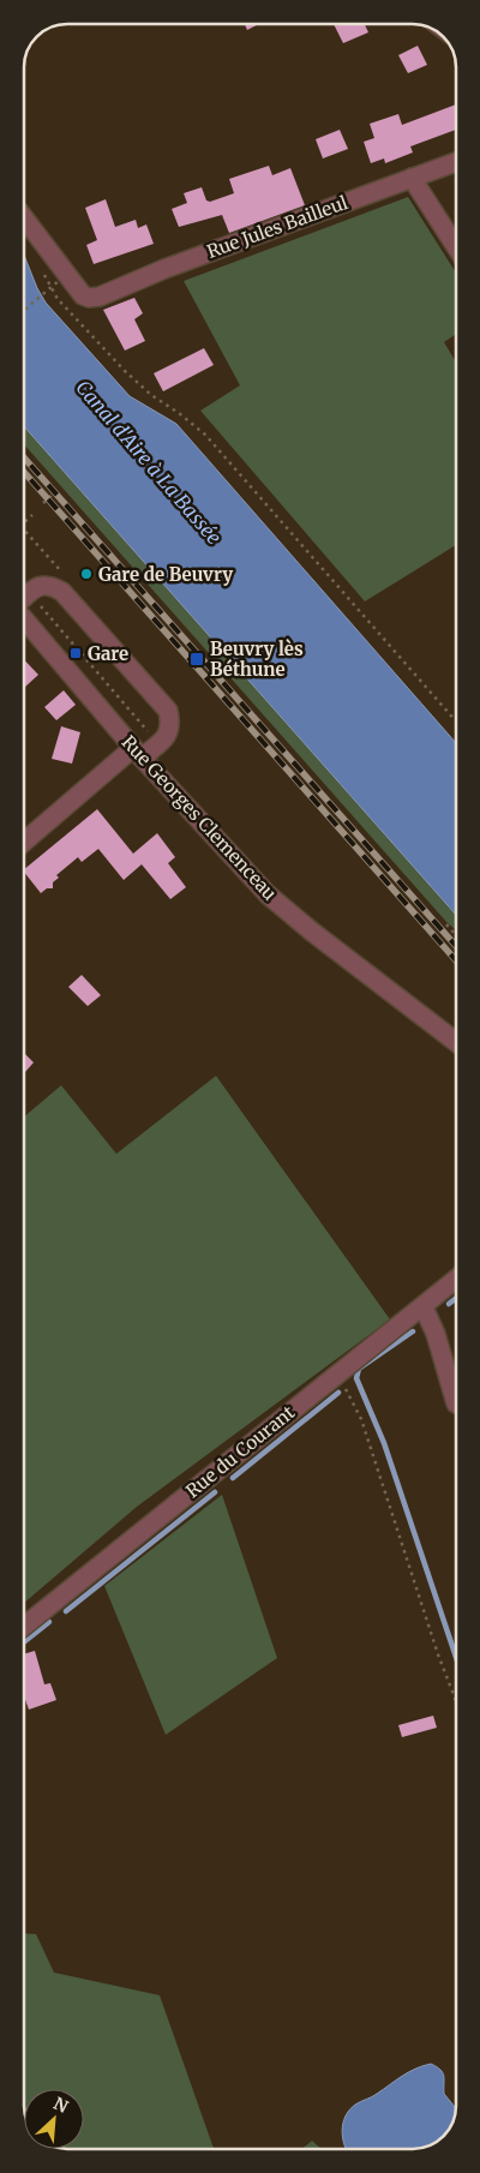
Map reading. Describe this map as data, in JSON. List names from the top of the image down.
{
  "streets": {
    "street": ["Rue Jules Bailleul", "Rue Georges Clemenceau", "Rue du Courant"]
  },
  "water": ["Canal d'Aire à La Bassée"],
  "places": {
    "other": ["Gare de Beuvry"],
    "transit": ["Gare", "Beuvry lès Béthune"]
  },
  "north": "top right"
}
